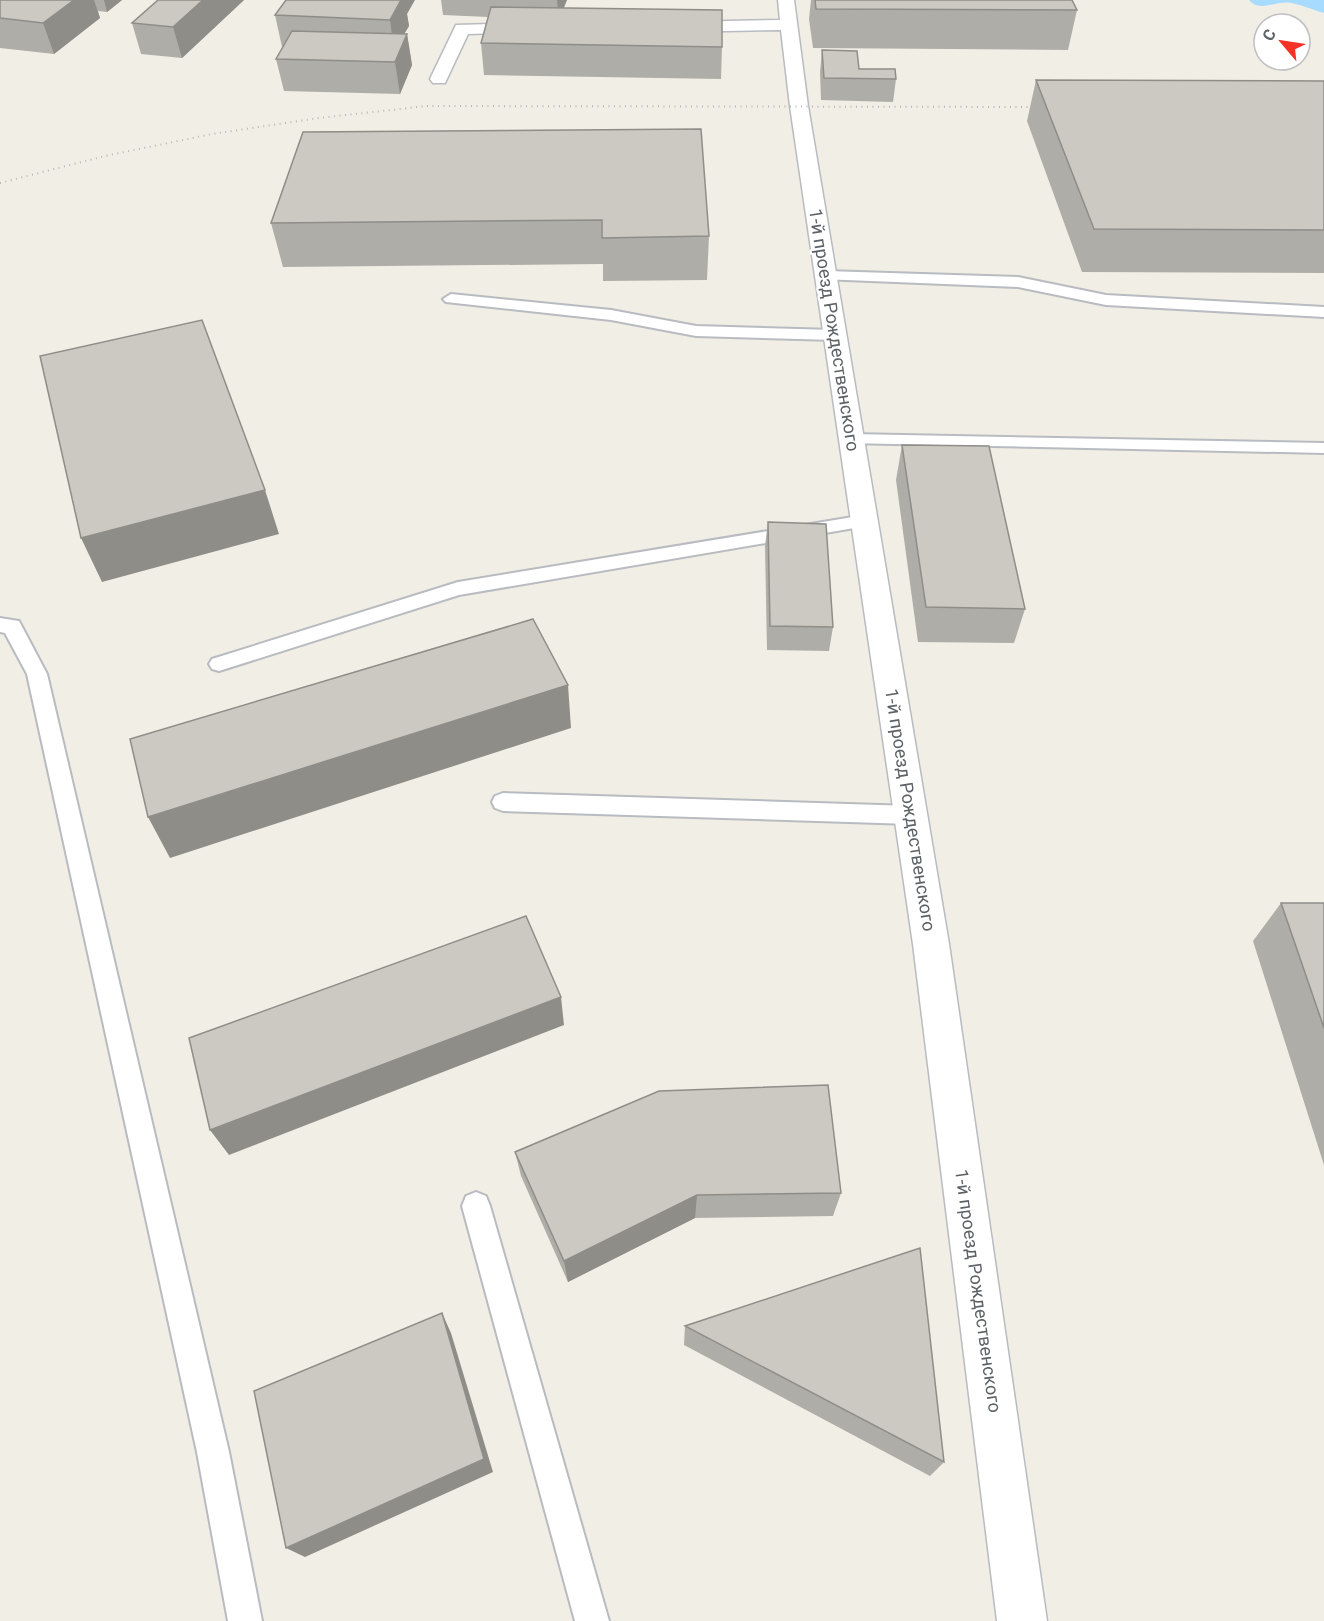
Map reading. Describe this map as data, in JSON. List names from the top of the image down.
{
  "streets": {
    "street": ["1-й проезд Рождественского"]
  },
  "north": "top left"
}
